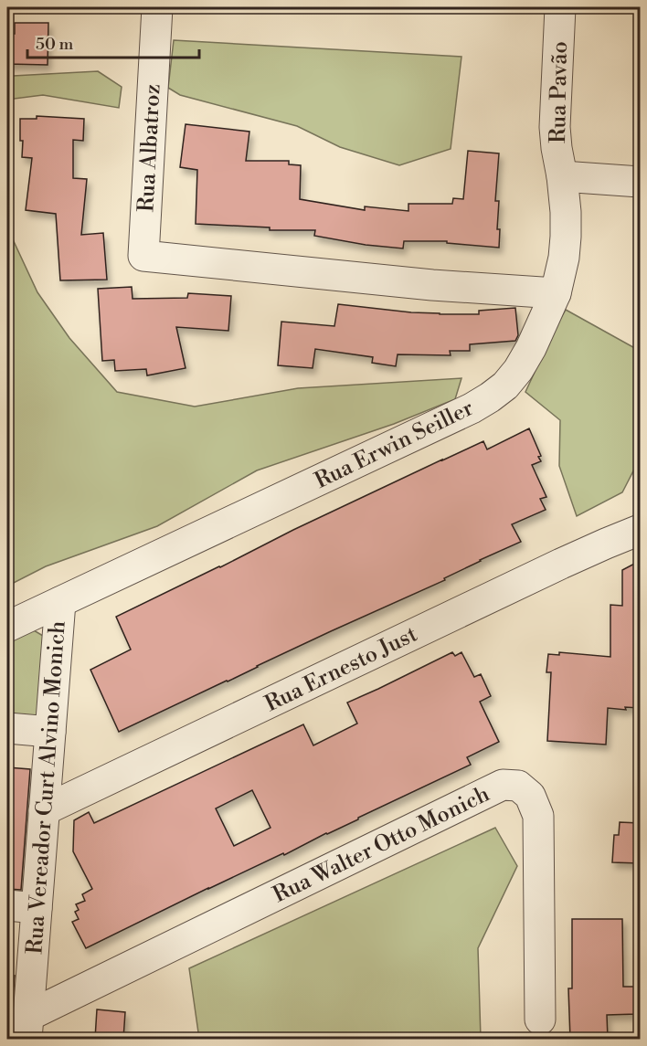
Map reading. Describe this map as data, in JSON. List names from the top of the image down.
{
  "streets": {
    "street": [
      "Rua Pavão",
      "Rua Albatroz",
      "Rua Erwin Seiller",
      "Rua Ernesto Just",
      "Rua Vereador Curt Alvino Monich",
      "Rua Walter Otto Monich"
    ]
  },
  "crossings": [
    ["Rua Pavão", "Rua Erwin Seiller"],
    ["Rua Albatroz", "Rua Erwin Seiller"],
    ["Rua Erwin Seiller", "Rua Vereador Curt Alvino Monich"],
    ["Rua Ernesto Just", "Rua Vereador Curt Alvino Monich"],
    ["Rua Vereador Curt Alvino Monich", "Rua Walter Otto Monich"]
  ],
  "scale_bar": "50 m"
}
